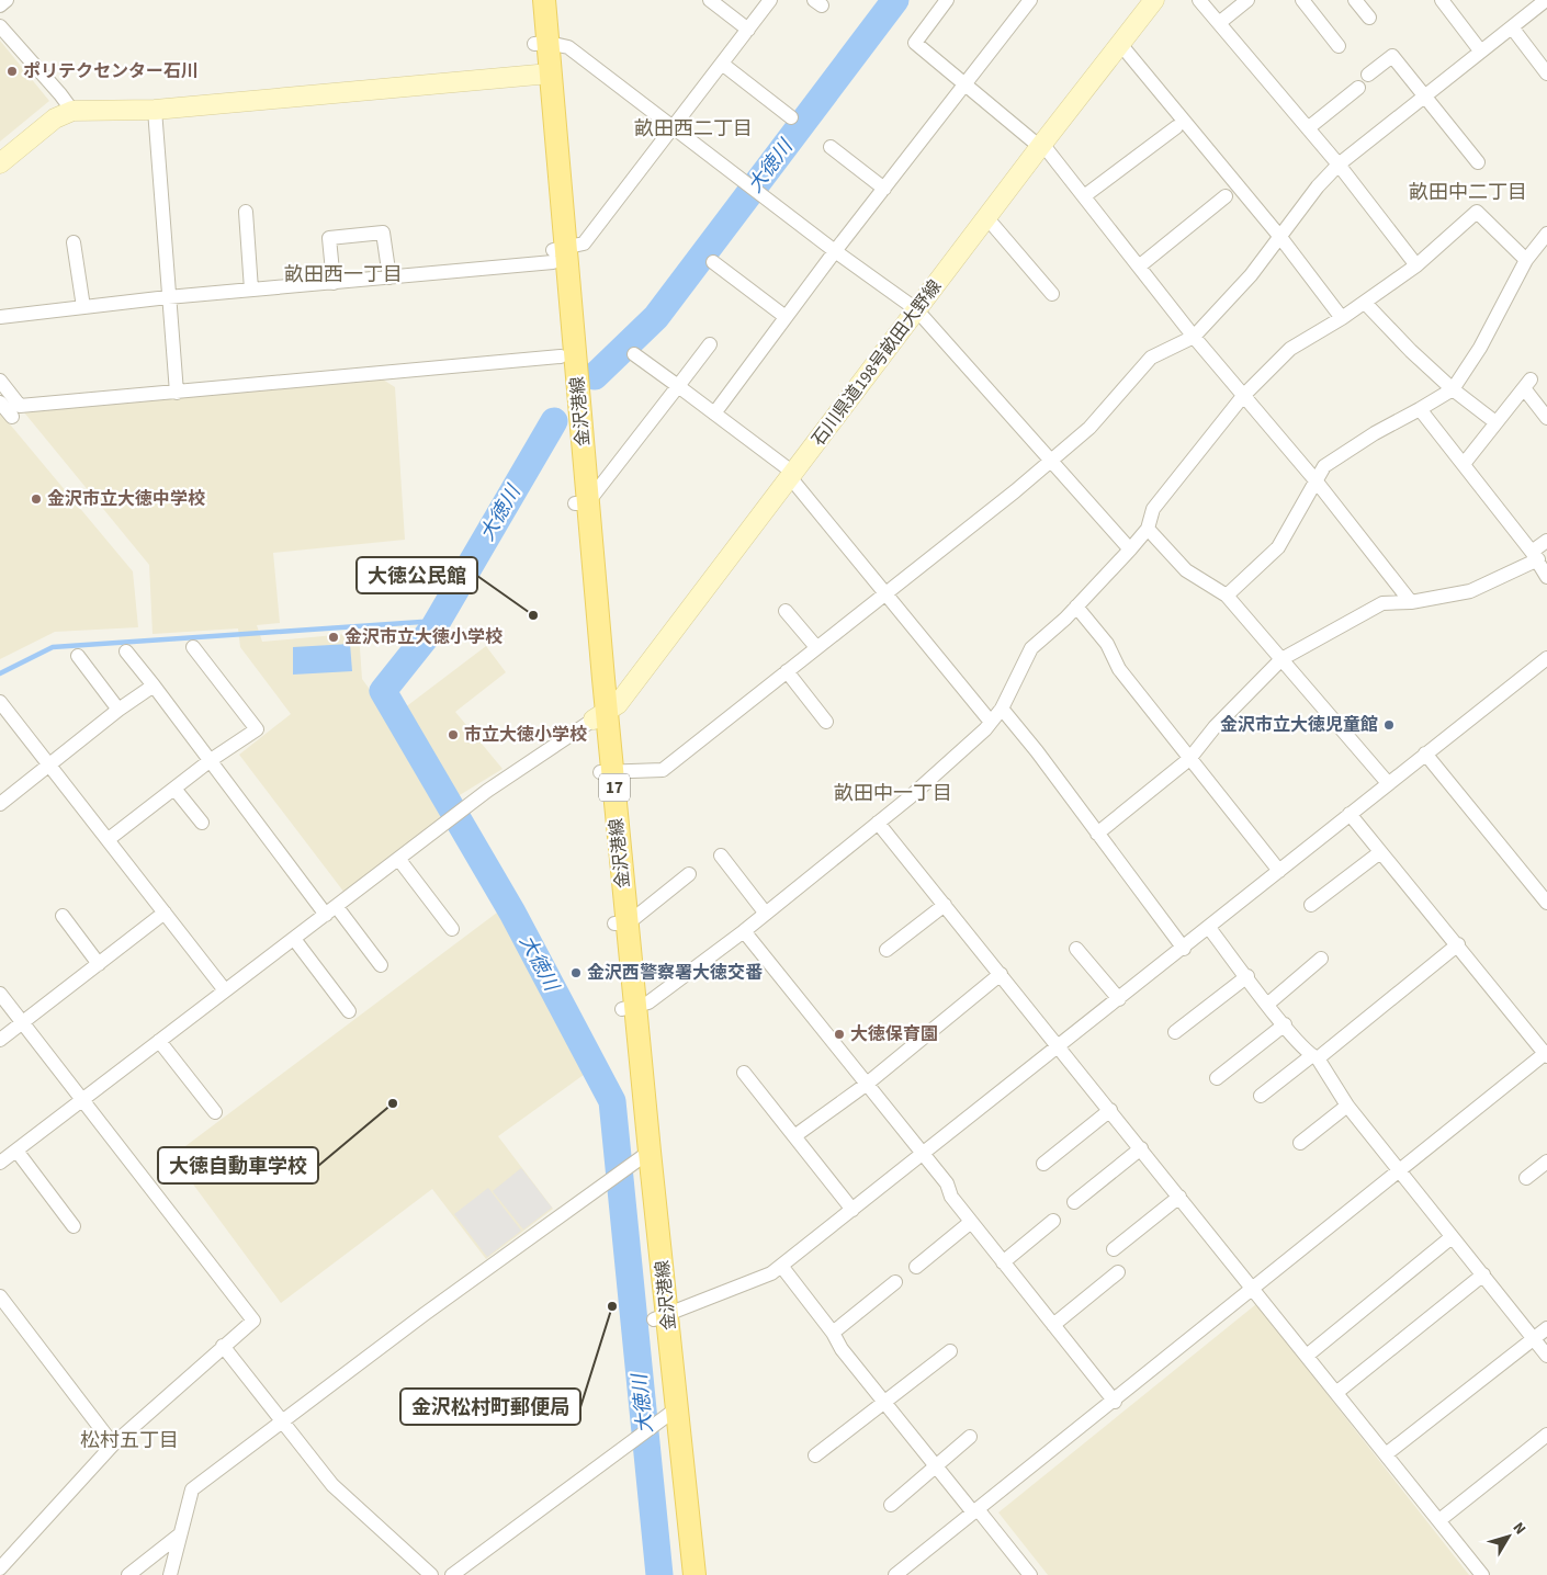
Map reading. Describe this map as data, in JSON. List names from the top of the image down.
{
  "streets": {
    "main road": ["石川県道198号畝田大野線", "金沢港線", "17"]
  },
  "crossings": [
    ["石川県道198号畝田大野線", "金沢港線"]
  ],
  "districts": [
    "畝田西二丁目",
    "畝田中二丁目",
    "畝田西一丁目",
    "畝田中一丁目",
    "松村五丁目"
  ],
  "water": ["大徳川"],
  "places": [
    "ポリテクセンター石川",
    "金沢市立大徳中学校",
    "大徳公民館",
    "金沢市立大徳小学校",
    "金沢市立大徳児童館",
    "市立大徳小学校",
    "金沢西警察署大徳交番",
    "大徳保育園",
    "大徳自動車学校",
    "金沢松村町郵便局"
  ],
  "north": "top right"
}
